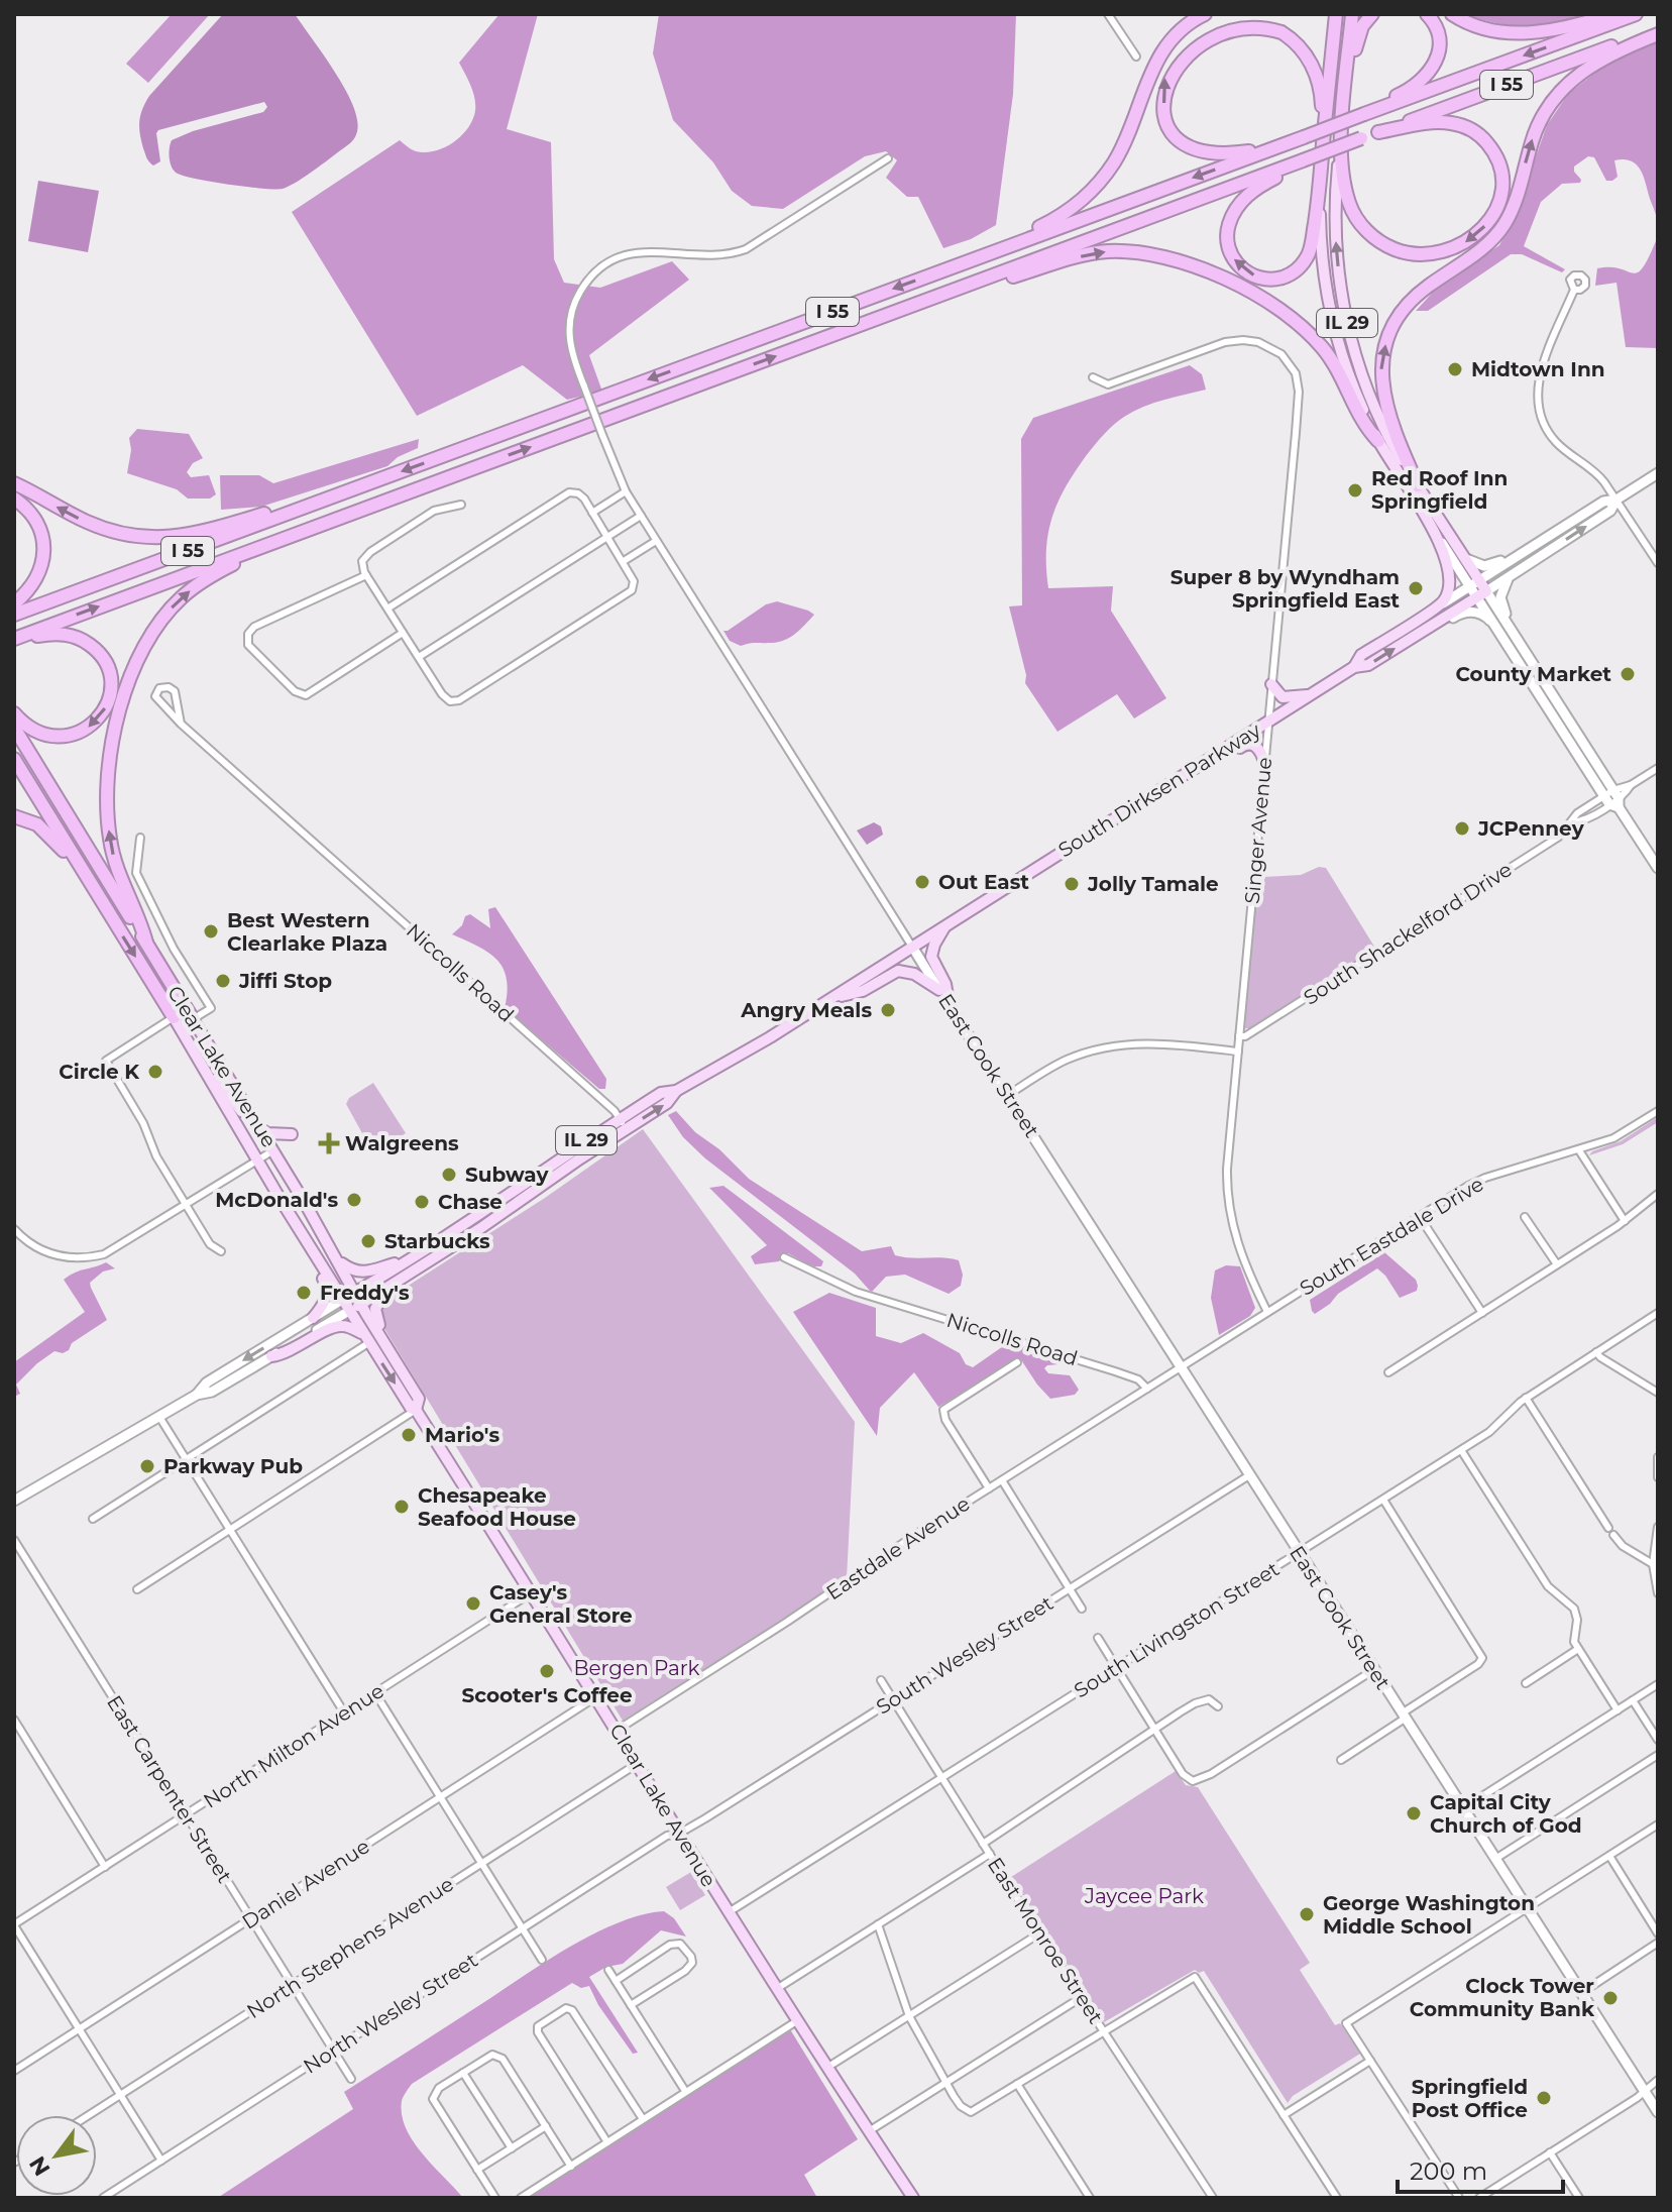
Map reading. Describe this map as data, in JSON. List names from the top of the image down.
{
  "streets": {
    "highway": ["I 55", "IL 29", "Clear Lake Avenue"],
    "main road": ["South Dirksen Parkway", "East Cook Street"],
    "street": [
      "Singer Avenue",
      "South Shackelford Drive",
      "Niccolls Road",
      "South Eastdale Drive",
      "Eastdale Avenue",
      "South Livingston Street",
      "South Wesley Street",
      "North Milton Avenue",
      "East Carpenter Street",
      "Daniel Avenue",
      "East Monroe Street",
      "North Stephens Avenue",
      "North Wesley Street"
    ]
  },
  "crossings": [
    ["I 55", "IL 29"],
    ["IL 29", "South Dirksen Parkway"],
    ["IL 29", "Clear Lake Avenue"],
    ["South Dirksen Parkway", "Singer Avenue"],
    ["South Dirksen Parkway", "Niccolls Road"],
    ["South Dirksen Parkway", "East Cook Street"],
    ["South Dirksen Parkway", "Clear Lake Avenue"],
    ["Singer Avenue", "South Shackelford Drive"],
    ["Singer Avenue", "South Eastdale Drive"],
    ["Niccolls Road", "Eastdale Avenue"],
    ["East Cook Street", "South Eastdale Drive"],
    ["East Cook Street", "Eastdale Avenue"],
    ["East Cook Street", "South Livingston Street"],
    ["East Cook Street", "South Wesley Street"],
    ["Clear Lake Avenue", "Eastdale Avenue"],
    ["Clear Lake Avenue", "South Livingston Street"],
    ["Clear Lake Avenue", "South Wesley Street"],
    ["Clear Lake Avenue", "North Milton Avenue"],
    ["Clear Lake Avenue", "Daniel Avenue"],
    ["Clear Lake Avenue", "North Stephens Avenue"],
    ["Clear Lake Avenue", "North Wesley Street"],
    ["South Eastdale Drive", "Eastdale Avenue"],
    ["South Livingston Street", "East Monroe Street"],
    ["South Wesley Street", "East Monroe Street"],
    ["South Wesley Street", "North Wesley Street"],
    ["North Milton Avenue", "East Carpenter Street"],
    ["East Carpenter Street", "Daniel Avenue"],
    ["East Carpenter Street", "North Stephens Avenue"],
    ["East Carpenter Street", "North Wesley Street"]
  ],
  "parks": ["Bergen Park", "Jaycee Park"],
  "places": {
    "other": [
      "Midtown Inn",
      "Red Roof Inn Springfield",
      "Super 8 by Wyndham Springfield East",
      "County Market",
      "JCPenney",
      "Out East",
      "Jolly Tamale",
      "Best Western Clearlake Plaza",
      "Jiffi Stop",
      "Angry Meals",
      "Circle K",
      "Subway",
      "McDonald's",
      "Chase",
      "Starbucks",
      "Freddy's",
      "Mario's",
      "Parkway Pub",
      "Chesapeake Seafood House",
      "Casey's General Store",
      "Scooter's Coffee",
      "Capital City Church of God",
      "George Washington Middle School",
      "Clock Tower Community Bank",
      "Springfield Post Office"
    ],
    "health": ["Walgreens"]
  },
  "scale_bar": "200 m",
  "north": "bottom left"
}
